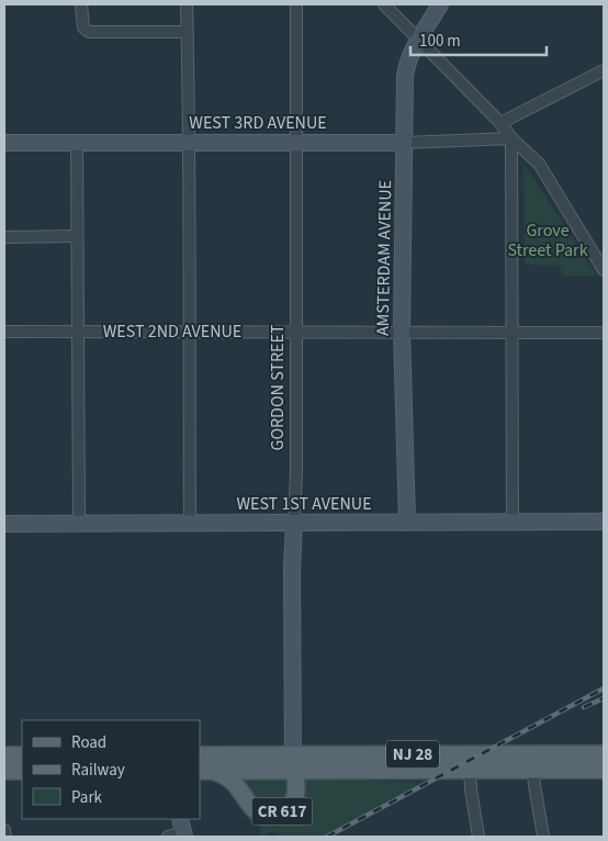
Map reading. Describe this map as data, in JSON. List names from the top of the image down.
{
  "streets": {
    "main road": [
      "WEST 3RD AVENUE",
      "AMSTERDAM AVENUE",
      "GORDON STREET",
      "WEST 1ST AVENUE",
      "NJ 28",
      "CR 617"
    ],
    "street": ["WEST 2ND AVENUE"]
  },
  "crossings": [
    ["WEST 3RD AVENUE", "AMSTERDAM AVENUE"],
    ["WEST 3RD AVENUE", "GORDON STREET"],
    ["AMSTERDAM AVENUE", "WEST 2ND AVENUE"],
    ["AMSTERDAM AVENUE", "WEST 1ST AVENUE"],
    ["WEST 2ND AVENUE", "GORDON STREET"],
    ["GORDON STREET", "WEST 1ST AVENUE"],
    ["GORDON STREET", "NJ 28"],
    ["GORDON STREET", "CR 617"],
    ["NJ 28", "CR 617"]
  ],
  "parks": ["Grove Street Park"],
  "legend": ["Road", "Railway", "Park"],
  "scale_bar": "100 m"
}
